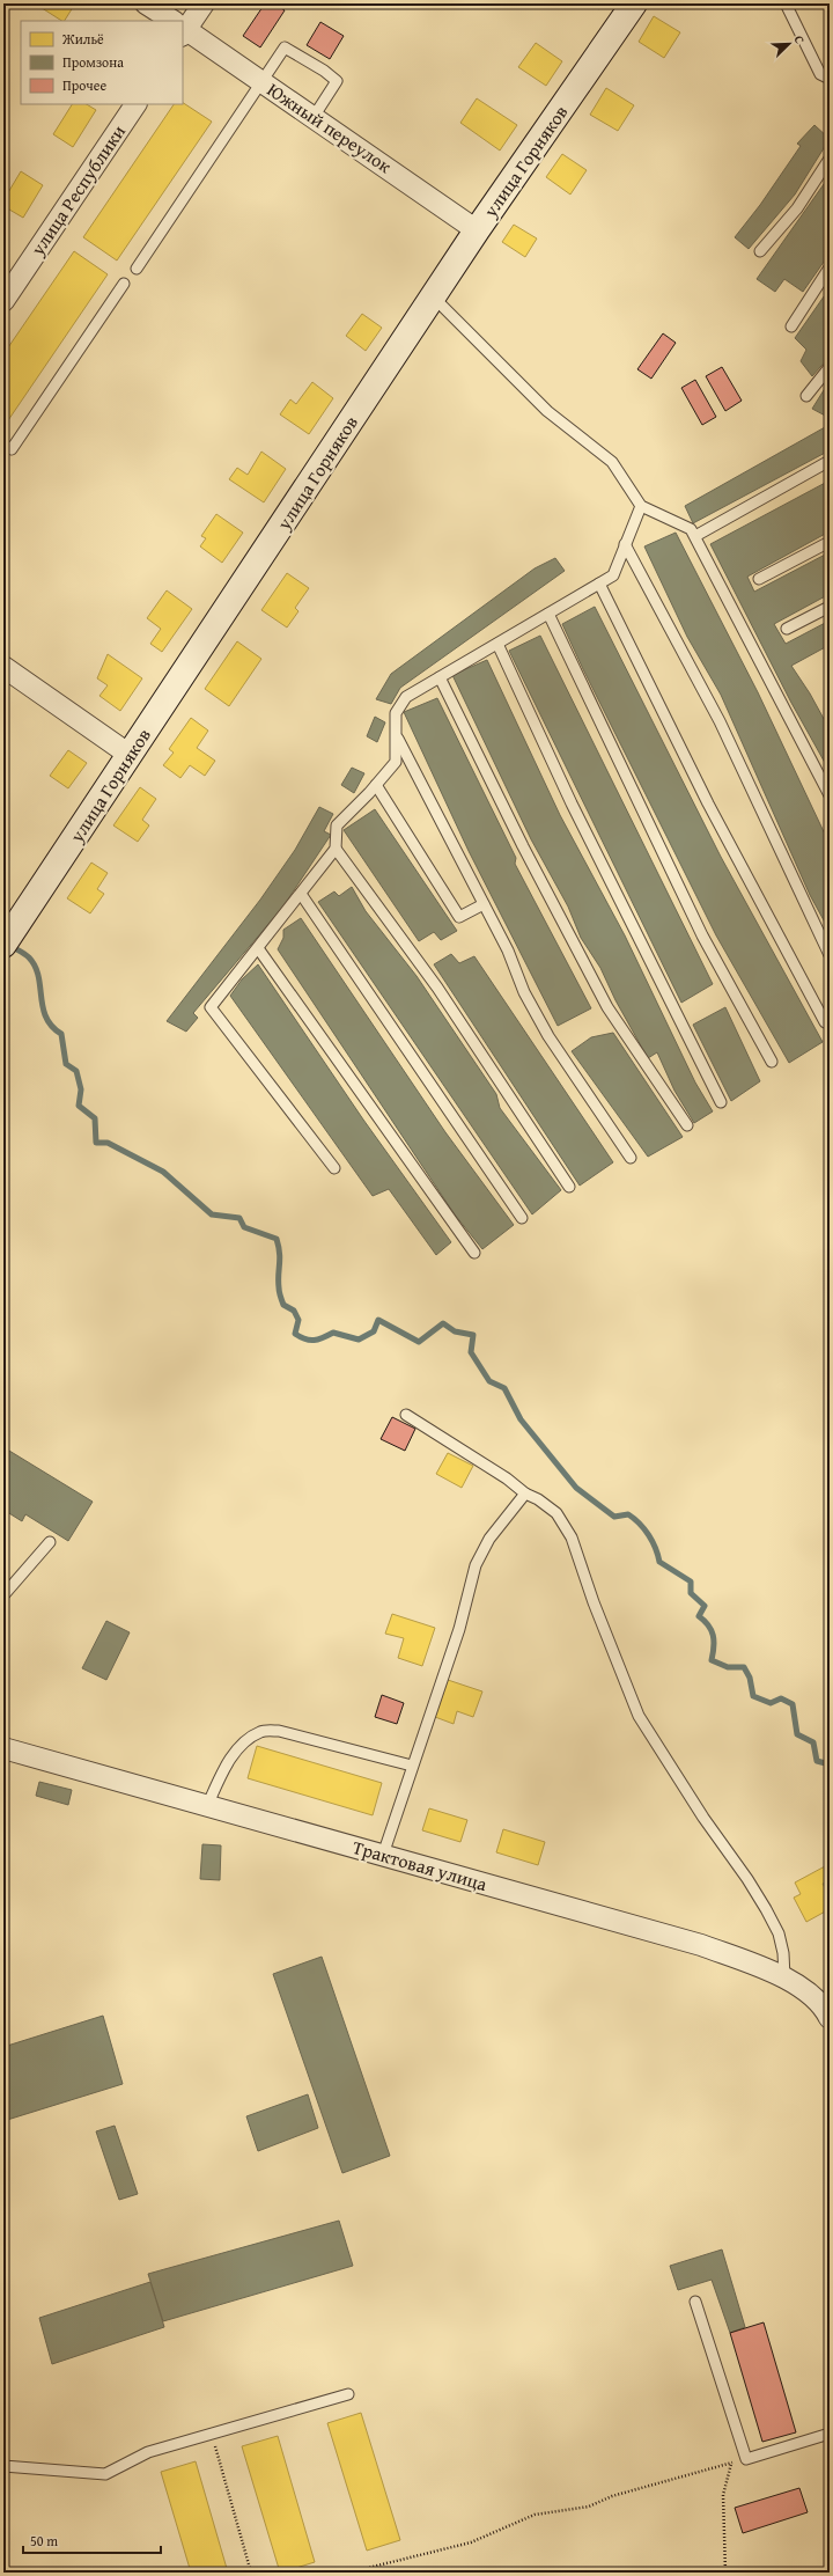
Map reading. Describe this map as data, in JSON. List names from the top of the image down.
{
  "streets": {
    "street": [
      "Южный переулок",
      "улица Горняков",
      "улица Республики",
      "Трактовая улица"
    ]
  },
  "crossings": [
    ["Южный переулок", "улица Горняков"]
  ],
  "legend": ["Жильё", "Промзона", "Прочее"],
  "scale_bar": "50 m",
  "north": "top right"
}
